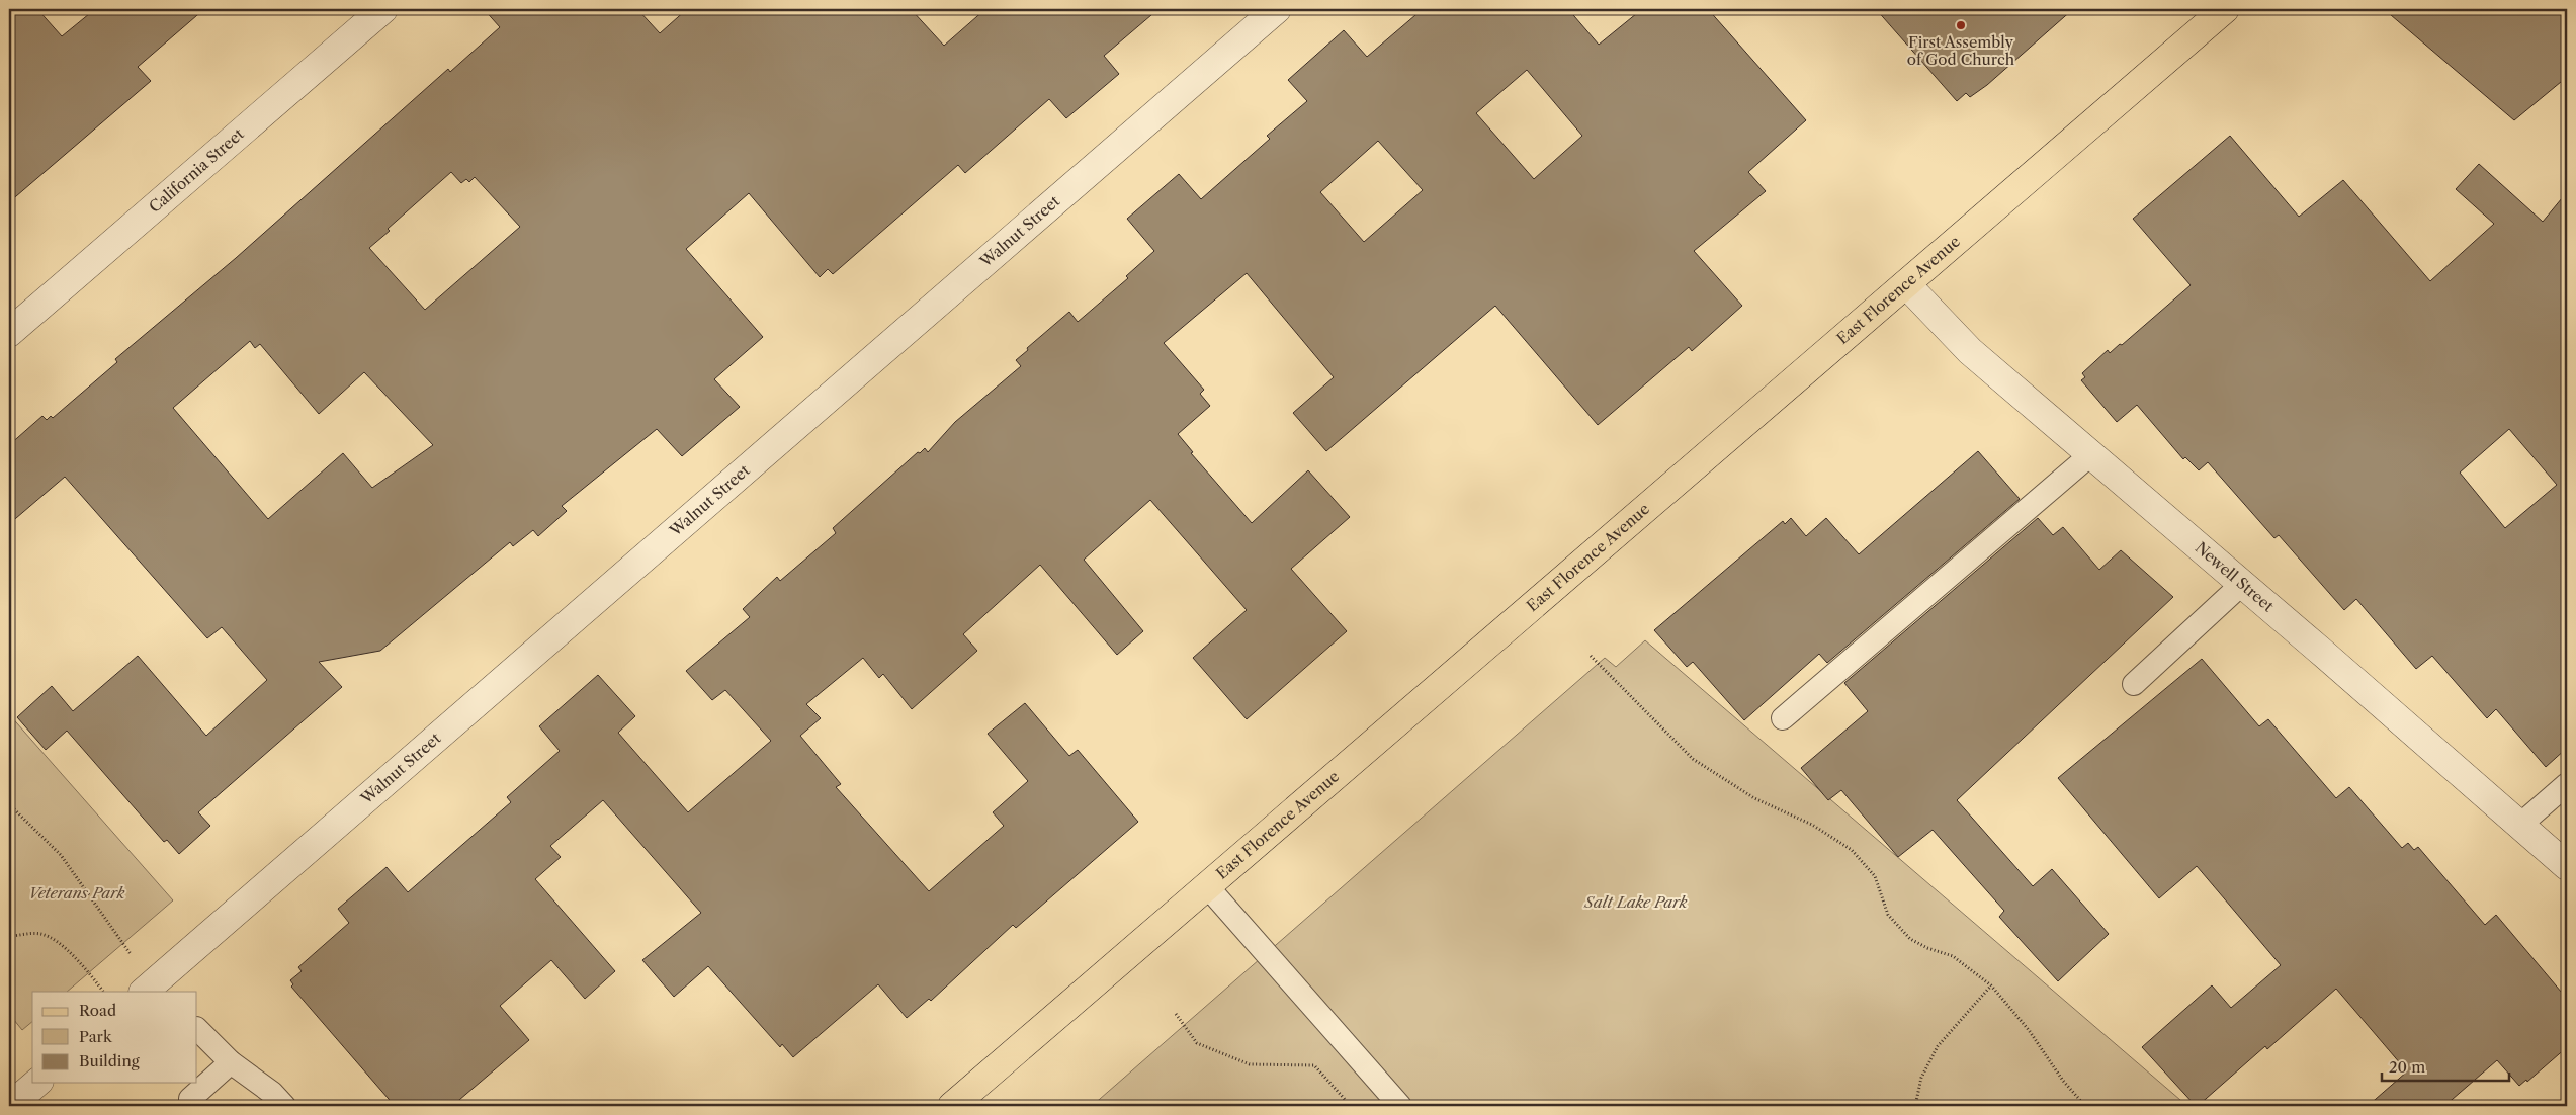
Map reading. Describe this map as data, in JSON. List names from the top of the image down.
{
  "streets": {
    "main road": ["East Florence Avenue"],
    "street": ["California Street", "Walnut Street", "Newell Street"]
  },
  "crossings": [
    ["East Florence Avenue", "Newell Street"]
  ],
  "parks": ["Veterans Park", "Salt Lake Park"],
  "places": ["First Assembly of God Church"],
  "legend": ["Road", "Park", "Building"],
  "scale_bar": "20 m"
}
